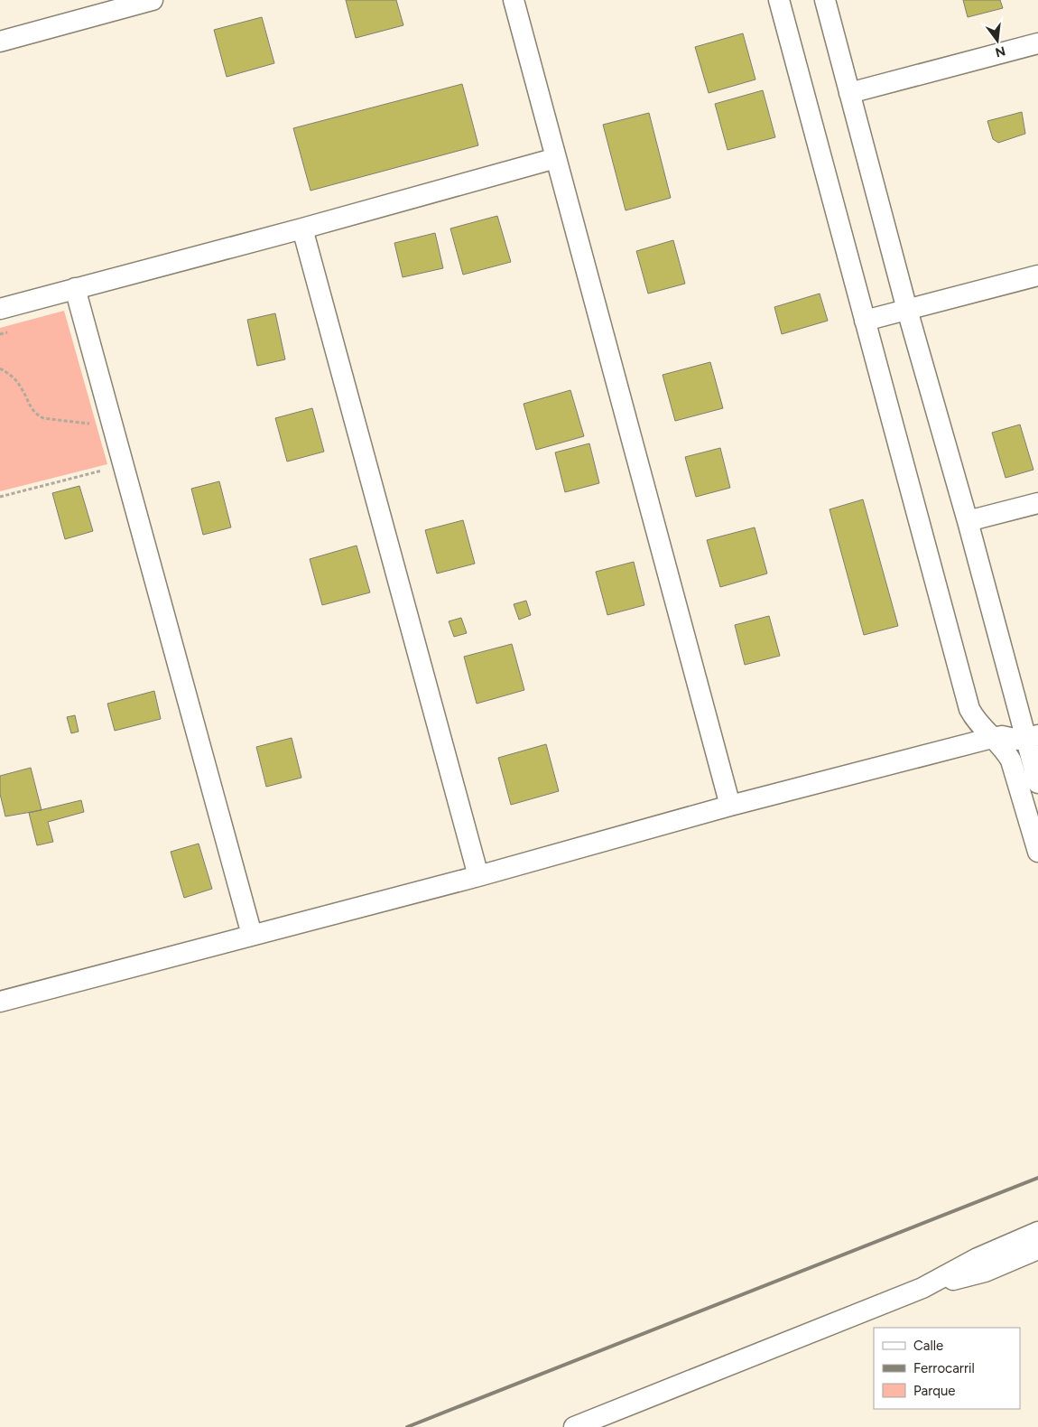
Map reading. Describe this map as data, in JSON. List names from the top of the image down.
{
  "legend": ["Calle", "Ferrocarril", "Parque"],
  "north": "bottom"
}
